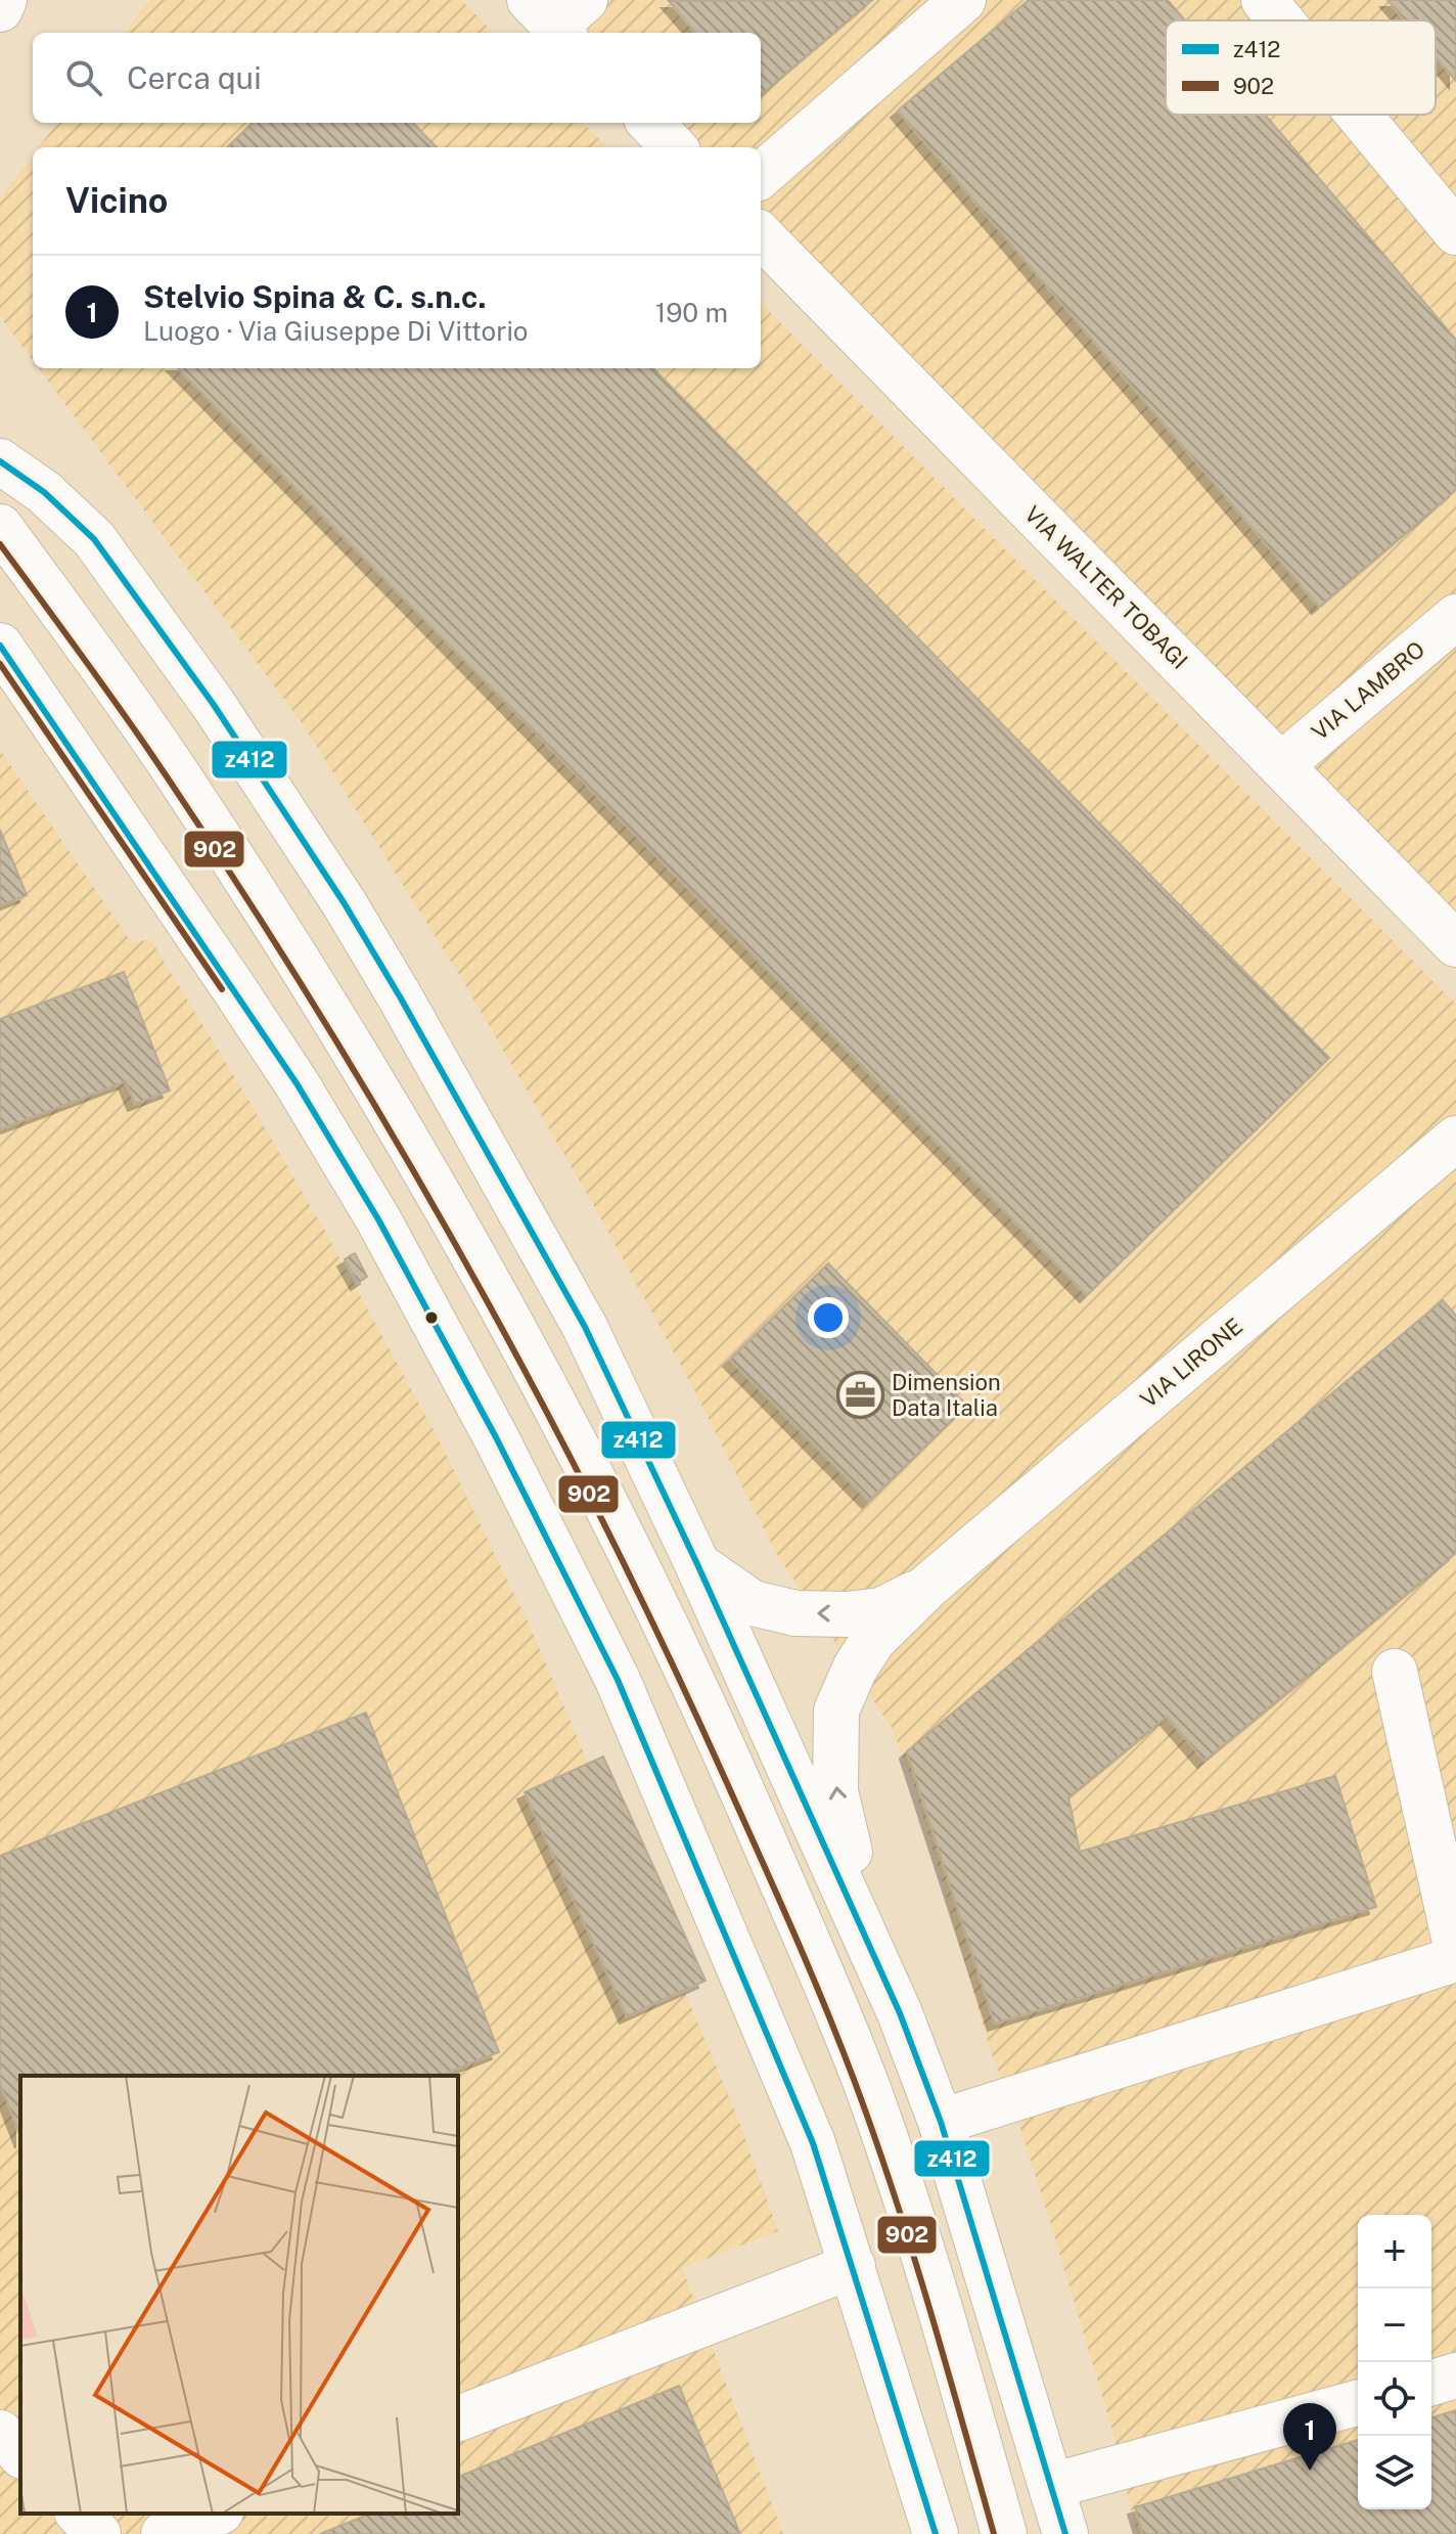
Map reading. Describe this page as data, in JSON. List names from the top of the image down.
{
  "streets": {
    "street": ["VIA WALTER TOBAGI", "VIA LAMBRO", "VIA LIRONE"]
  },
  "crossings": [
    ["VIA WALTER TOBAGI", "VIA LAMBRO"]
  ],
  "places": {
    "office": ["Dimension Data Italia"]
  },
  "lines": ["transit line z412", "transit line 902"],
  "legend": ["z412", "902"],
  "page": {
    "search": "Cerca qui",
    "heading": "Vicino",
    "list": [
      {
        "mark": "1",
        "name": "Stelvio Spina & C. s.n.c.",
        "note": "Luogo · Via Giuseppe Di Vittorio",
        "value": "190 m"
      }
    ],
    "map_buttons": ["+", "−"],
    "pins": "1"
  }
}
